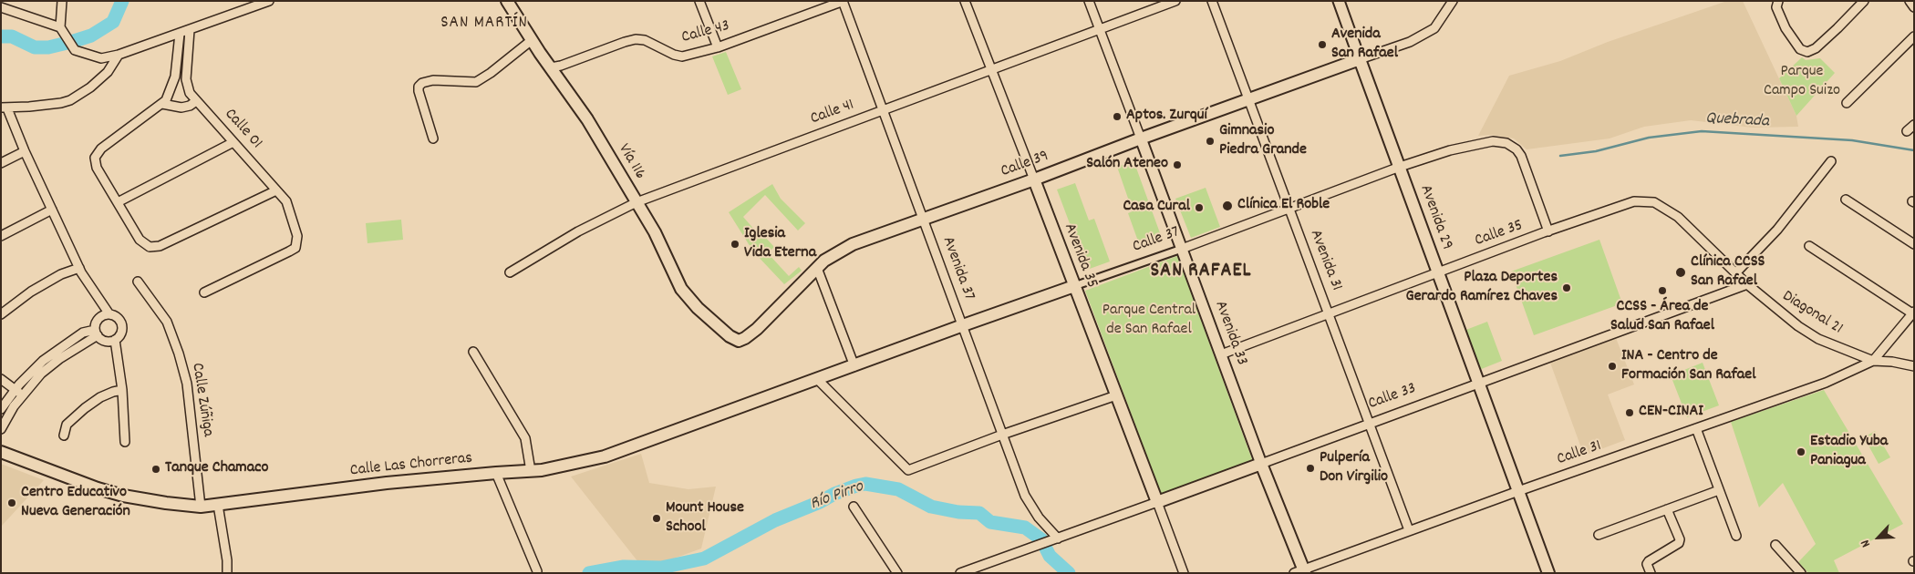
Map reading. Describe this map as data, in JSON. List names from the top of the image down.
{
  "streets": {
    "main road": [
      "Vía 116",
      "Calle 39",
      "Avenida 29",
      "Calle 37",
      "Avenida 35",
      "Avenida 33",
      "Calle 33",
      "Calle Las Chorreras"
    ],
    "street": [
      "Calle 43",
      "Calle 41",
      "Calle 01",
      "Calle 35",
      "Avenida 31",
      "Avenida 37",
      "Diagonal 21",
      "Calle Zúñiga",
      "Calle 31"
    ]
  },
  "crossings": [
    ["Calle 43", "Vía 116"],
    ["Calle 43", "Avenida 37"],
    ["Calle 41", "Vía 116"],
    ["Calle 41", "Avenida 35"],
    ["Calle 41", "Avenida 37"],
    ["Calle 41", "Avenida 33"],
    ["Vía 116", "Calle 39"],
    ["Calle 39", "Avenida 29"],
    ["Calle 39", "Avenida 35"],
    ["Calle 39", "Avenida 31"],
    ["Calle 39", "Avenida 37"],
    ["Calle 39", "Avenida 33"],
    ["Avenida 29", "Calle 35"],
    ["Avenida 29", "Calle 37"],
    ["Avenida 29", "Calle 33"],
    ["Avenida 29", "Calle 31"],
    ["Calle 35", "Calle 37"],
    ["Calle 35", "Avenida 31"],
    ["Calle 35", "Diagonal 21"],
    ["Calle 35", "Avenida 33"],
    ["Calle 37", "Avenida 35"],
    ["Calle 37", "Avenida 31"],
    ["Calle 37", "Avenida 37"],
    ["Calle 37", "Avenida 33"],
    ["Calle 37", "Calle Las Chorreras"],
    ["Avenida 35", "Calle 33"],
    ["Avenida 31", "Calle 33"],
    ["Avenida 31", "Calle 31"],
    ["Avenida 37", "Calle 33"],
    ["Diagonal 21", "Calle 33"],
    ["Diagonal 21", "Calle 31"],
    ["Avenida 33", "Calle 33"],
    ["Avenida 33", "Calle 31"],
    ["Calle Zúñiga", "Calle Las Chorreras"]
  ],
  "districts": ["SAN MARTÍN", "SAN RAFAEL"],
  "water": ["Quebrada", "Río Pirro"],
  "parks": ["Parque Campo Suizo", "Parque Central de San Rafael"],
  "places": [
    "Avenida San Rafael",
    "Aptos. Zurquí",
    "Gimnasio Piedra Grande",
    "Salón Ateneo",
    "Clínica El Roble",
    "Casa Cural",
    "Iglesia Vida Eterna",
    "Clínica CCSS San Rafael",
    "Plaza Deportes Gerardo Ramírez Chaves",
    "CCSS - Área de Salud San Rafael",
    "INA - Centro de Formación San Rafael",
    "CEN-CINAI",
    "Estadio Yuba Paniagua",
    "Pulpería Don Virgilio",
    "Tanque Chamaco",
    "Centro Educativo Nueva Generación",
    "Mount House School"
  ],
  "north": "bottom left"
}
